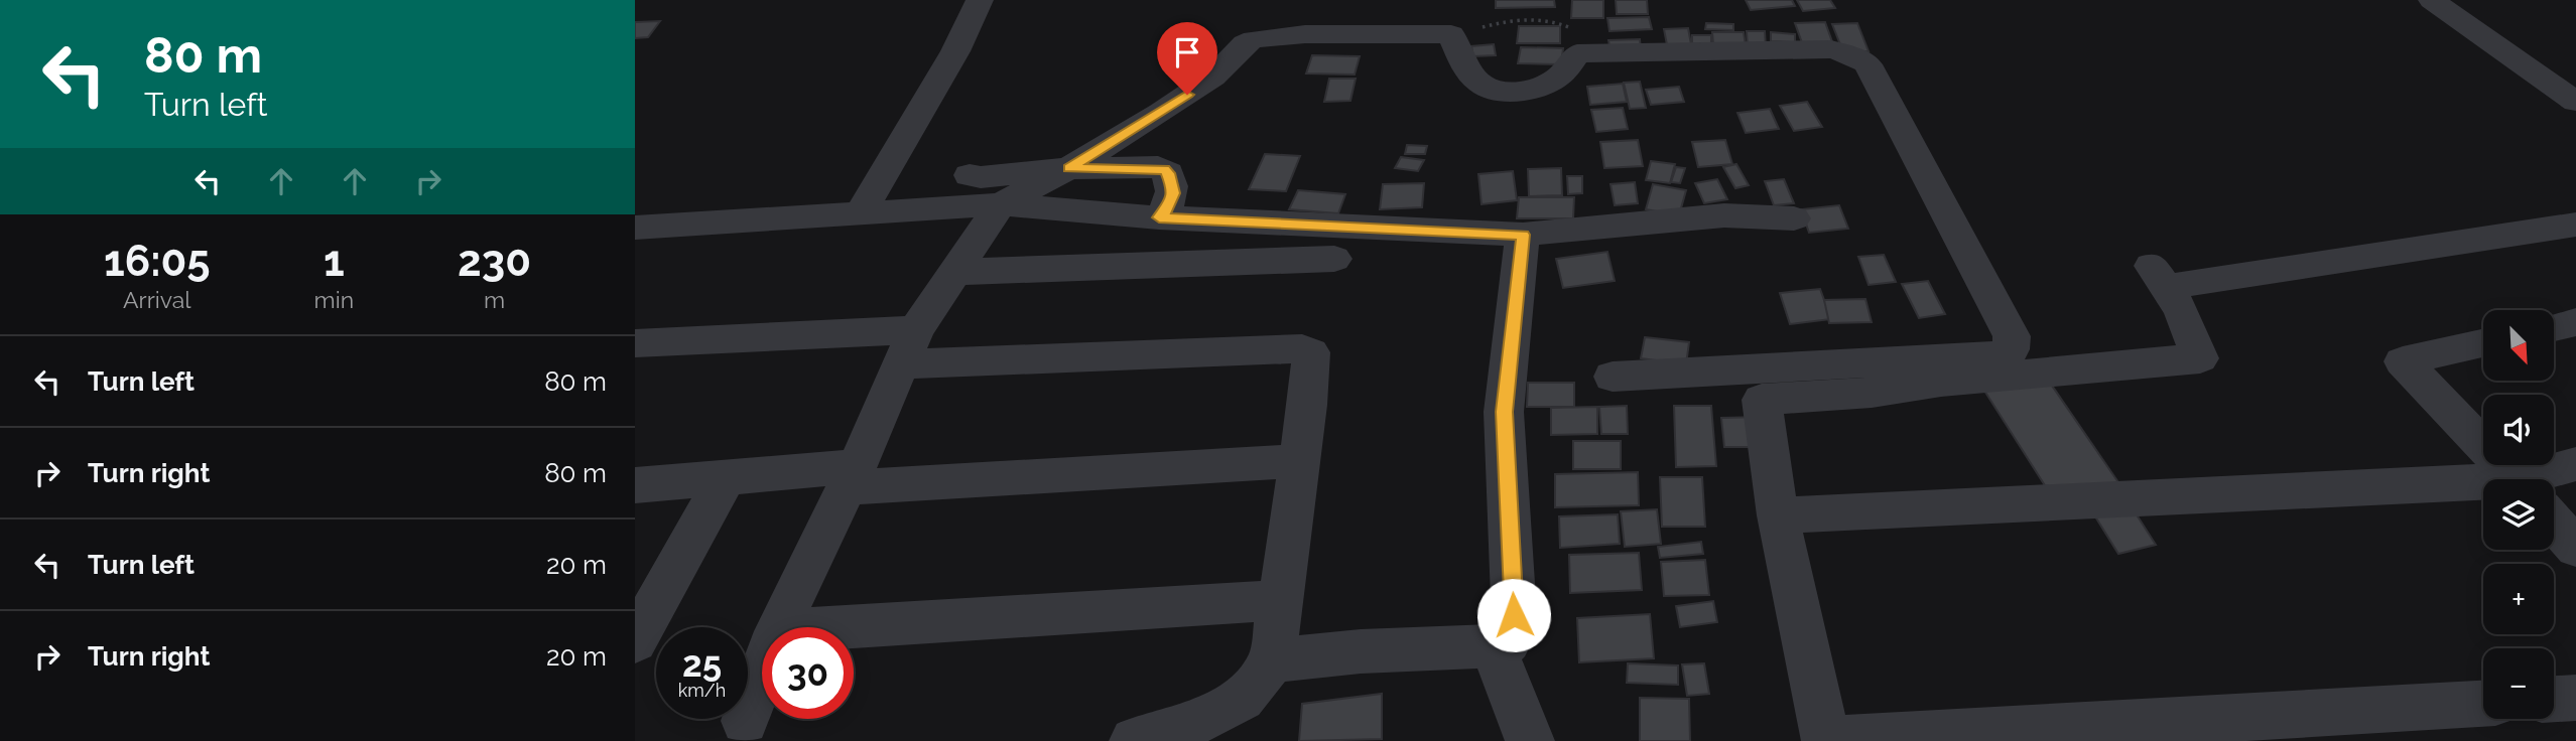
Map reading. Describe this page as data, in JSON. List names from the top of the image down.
{
  "north": "bottom right",
  "page": {
    "turn": ["80 m", "Turn left"],
    "eta": [
      "16:05",
      "Arrival",
      "1",
      "min",
      "230",
      "m"
    ],
    "map_buttons": ["+", "−"],
    "list": [
      {
        "name": "Turn left",
        "value": "80 m"
      },
      {
        "name": "Turn right",
        "value": "80 m"
      },
      {
        "name": "Turn left",
        "value": "20 m"
      },
      {
        "name": "Turn right",
        "value": "20 m"
      }
    ],
    "speed": "25 km/h",
    "limit": "30"
  }
}
